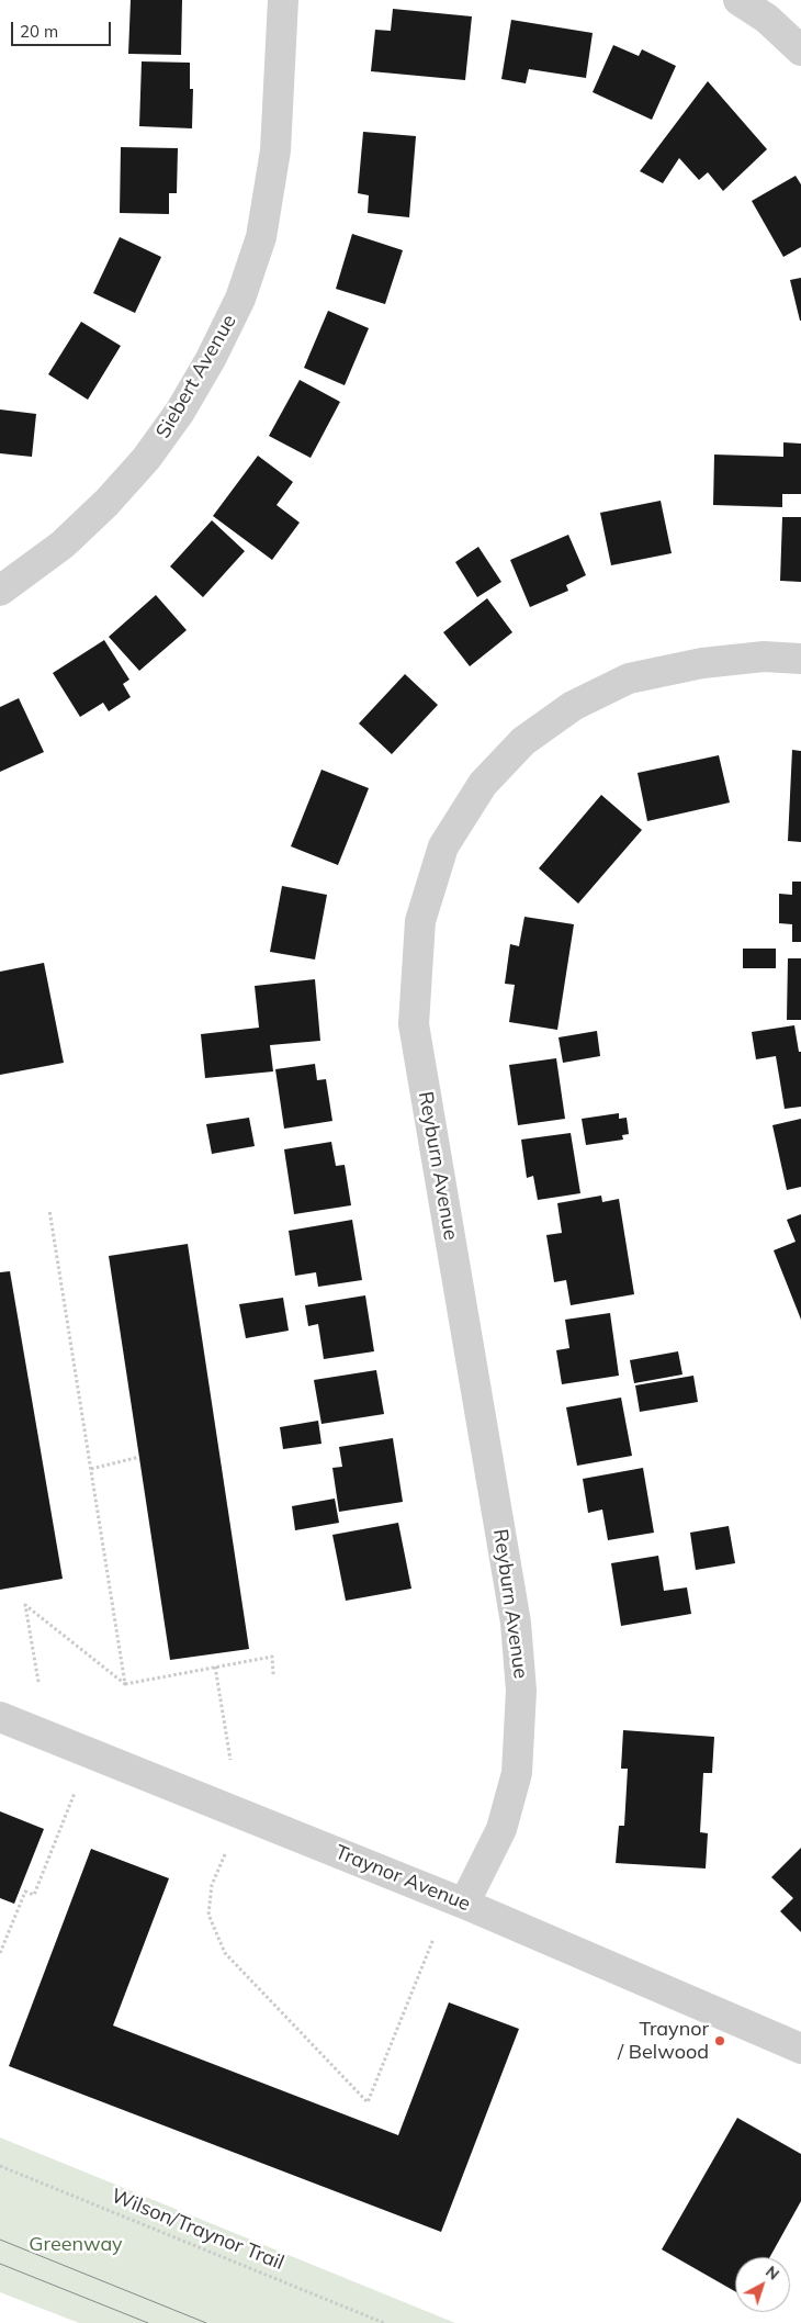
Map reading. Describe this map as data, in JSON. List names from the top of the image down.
{
  "streets": {
    "street": ["Siebert Avenue", "Reyburn Avenue", "Traynor Avenue"],
    "path": ["Wilson/Traynor Trail"]
  },
  "crossings": [
    ["Reyburn Avenue", "Traynor Avenue"]
  ],
  "parks": ["Greenway"],
  "places": ["Traynor / Belwood"],
  "scale_bar": "20 m",
  "north": "top right"
}
